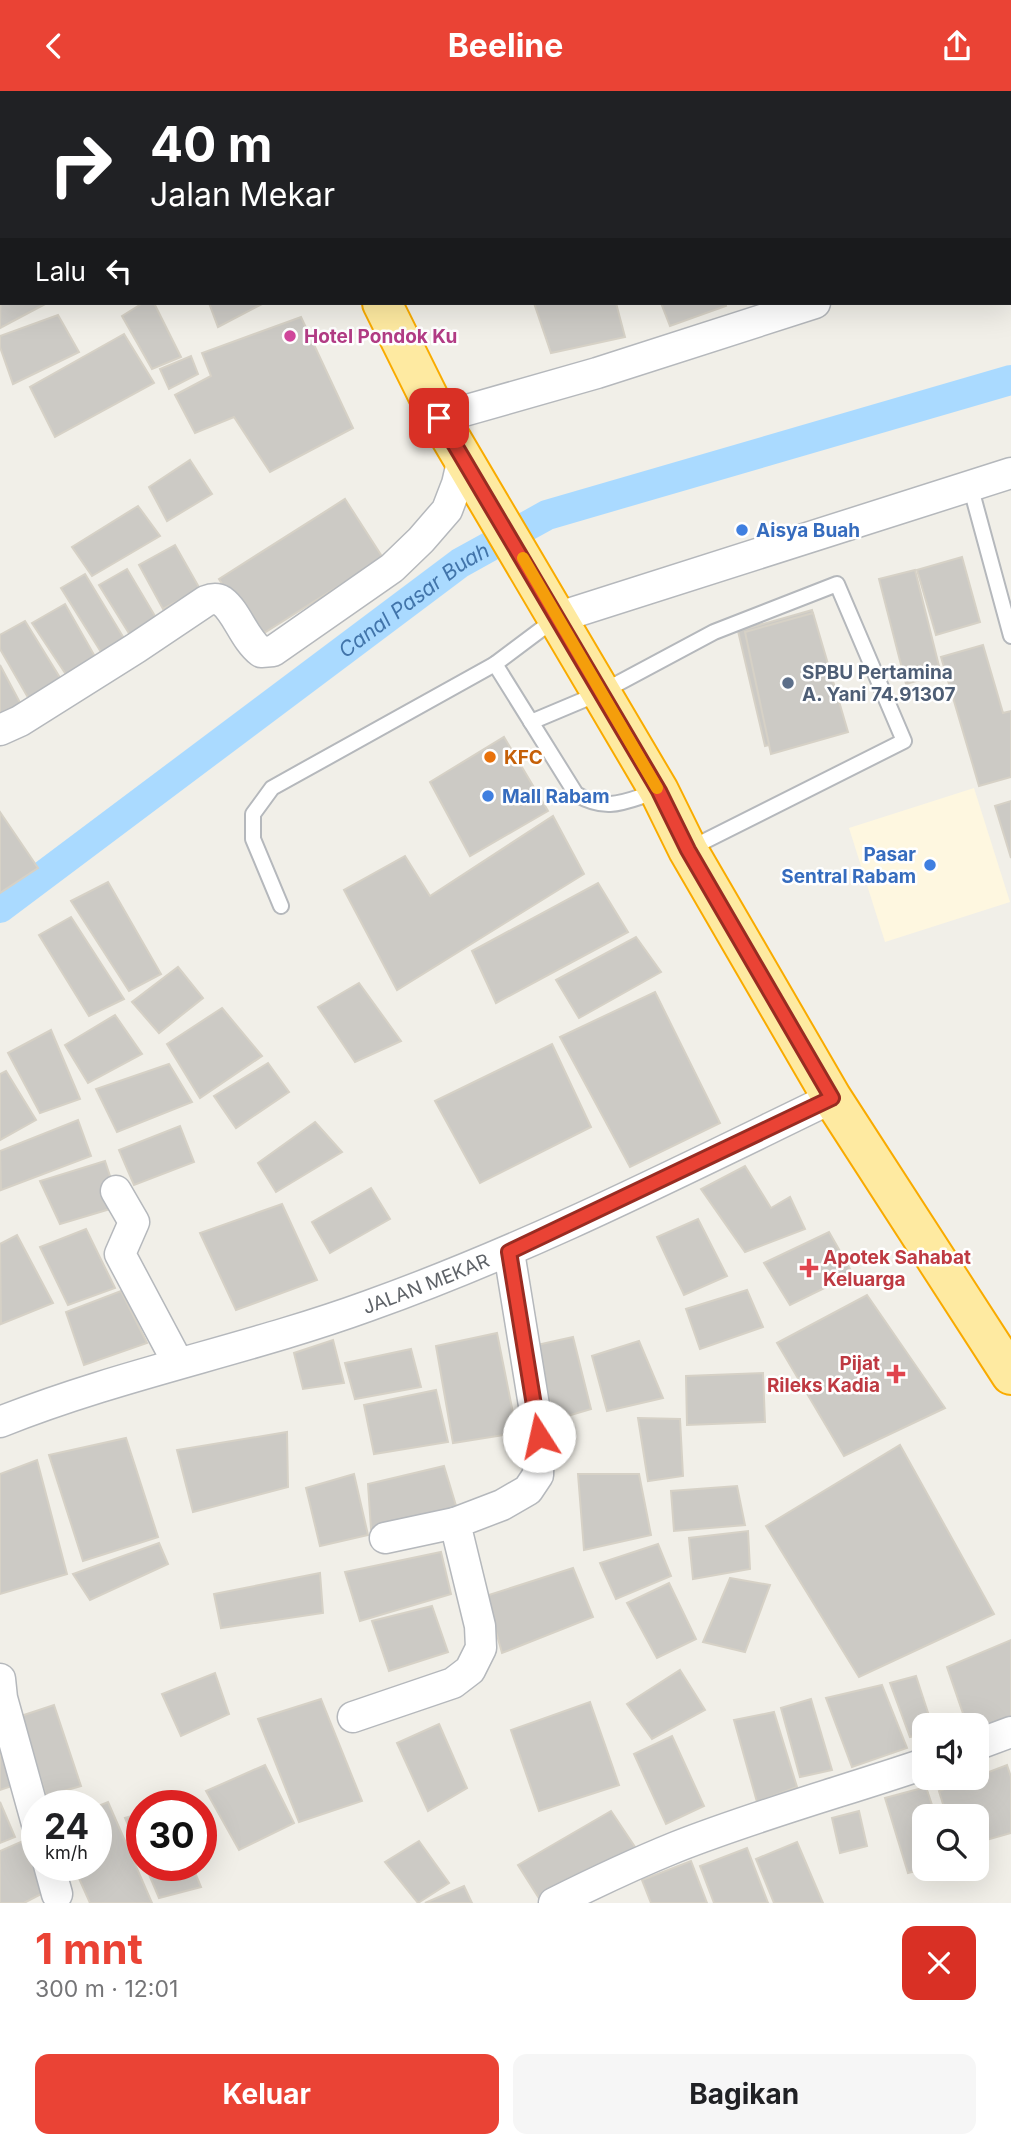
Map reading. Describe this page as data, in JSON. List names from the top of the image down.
{
  "streets": {
    "street": ["JALAN MEKAR"]
  },
  "water": ["Canal Pasar Buah"],
  "places": {
    "other": [
      "Hotel Pondok Ku",
      "Aisya Buah",
      "SPBU Pertamina A. Yani 74.91307",
      "KFC",
      "Mall Rabam",
      "Pasar Sentral Rabam"
    ],
    "health": ["Apotek Sahabat Keluarga", "Pijat Rileks Kadia"]
  },
  "page": {
    "header": "Beeline",
    "turn": ["40 m", "Jalan Mekar"],
    "then": "Lalu",
    "speed": "24 km/h",
    "limit": "30",
    "heading": ["1 mnt", "300 m · 12:01"],
    "buttons": ["Keluar", "Bagikan"]
  }
}
